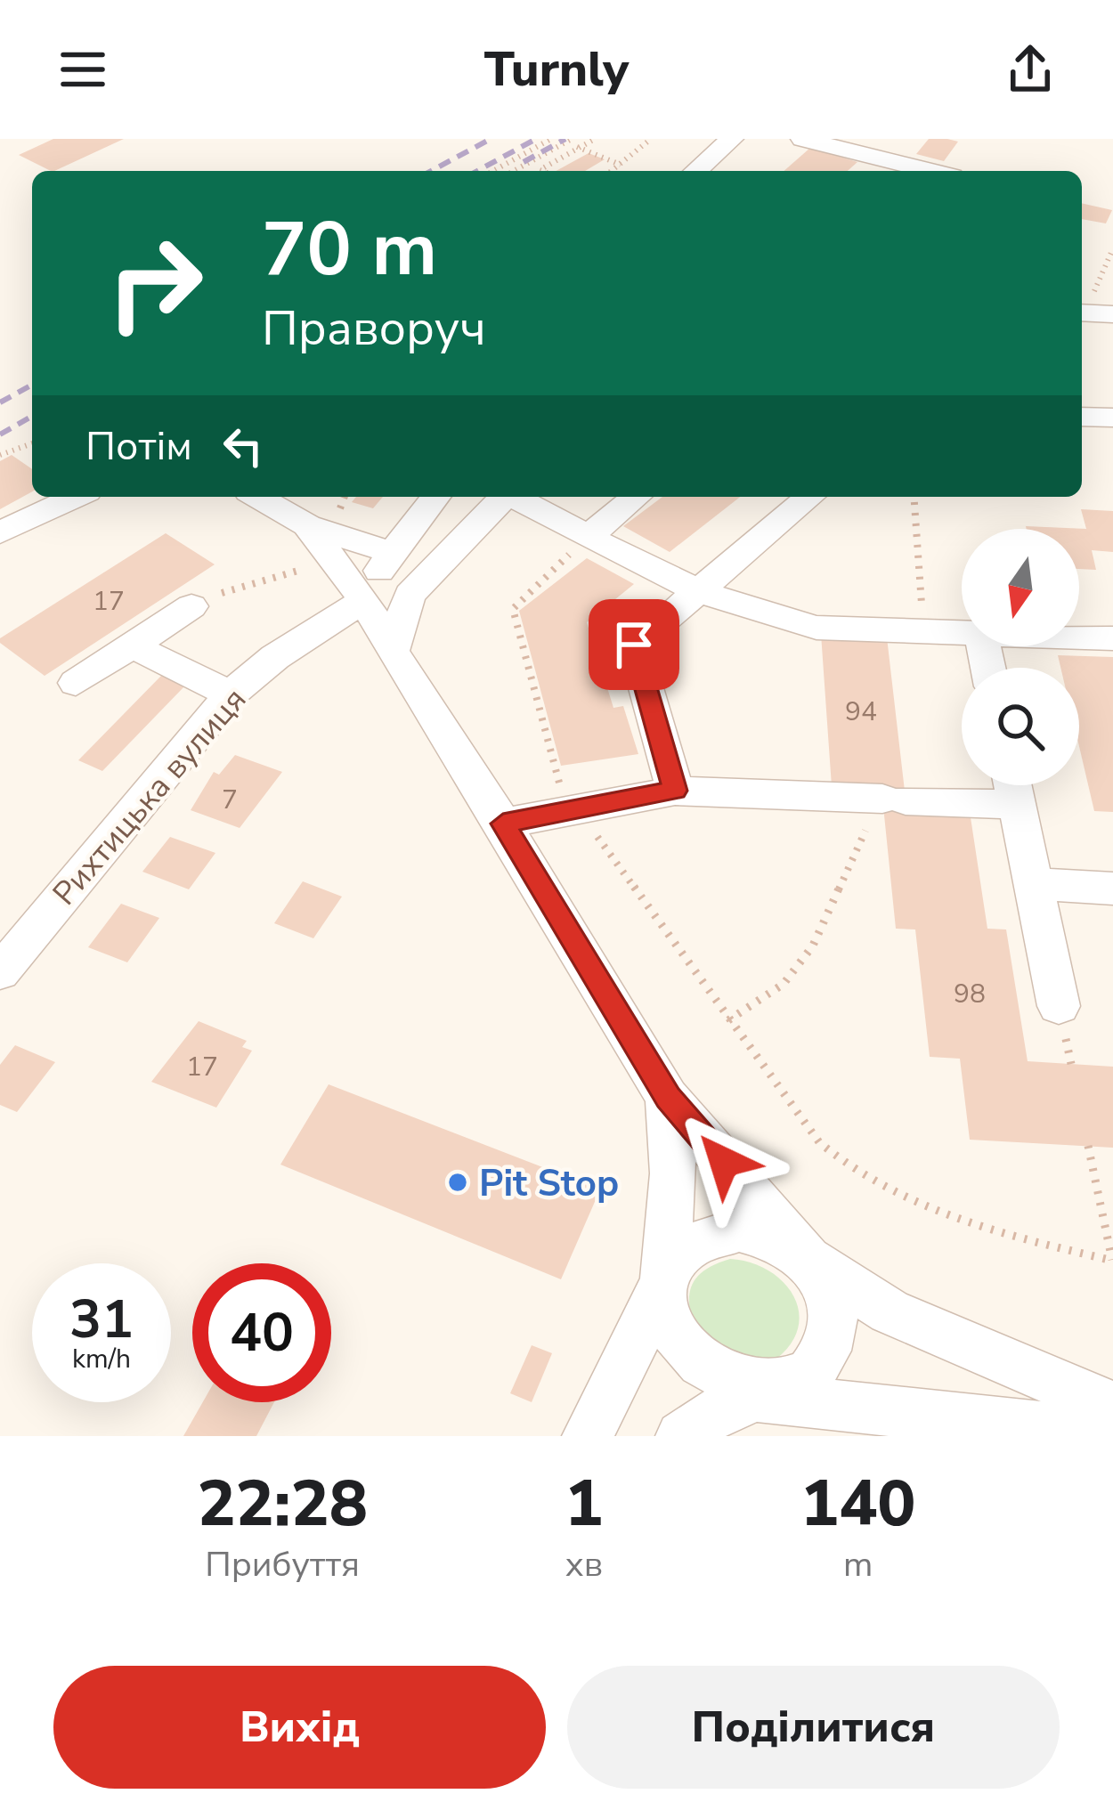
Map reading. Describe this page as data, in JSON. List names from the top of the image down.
{
  "streets": {
    "street": ["Рихтицька вулиця"]
  },
  "places": ["Pit Stop"],
  "house_numbers": [
    "17",
    "94",
    "7",
    "98",
    "17"
  ],
  "north": "bottom",
  "page": {
    "header": "Turnly",
    "turn": ["70 m", "Праворуч"],
    "then": "Потім",
    "speed": "31 km/h",
    "limit": "40",
    "eta": [
      "22:28",
      "Прибуття",
      "1",
      "хв",
      "140",
      "m"
    ],
    "buttons": ["Вихід", "Поділитися"]
  }
}
